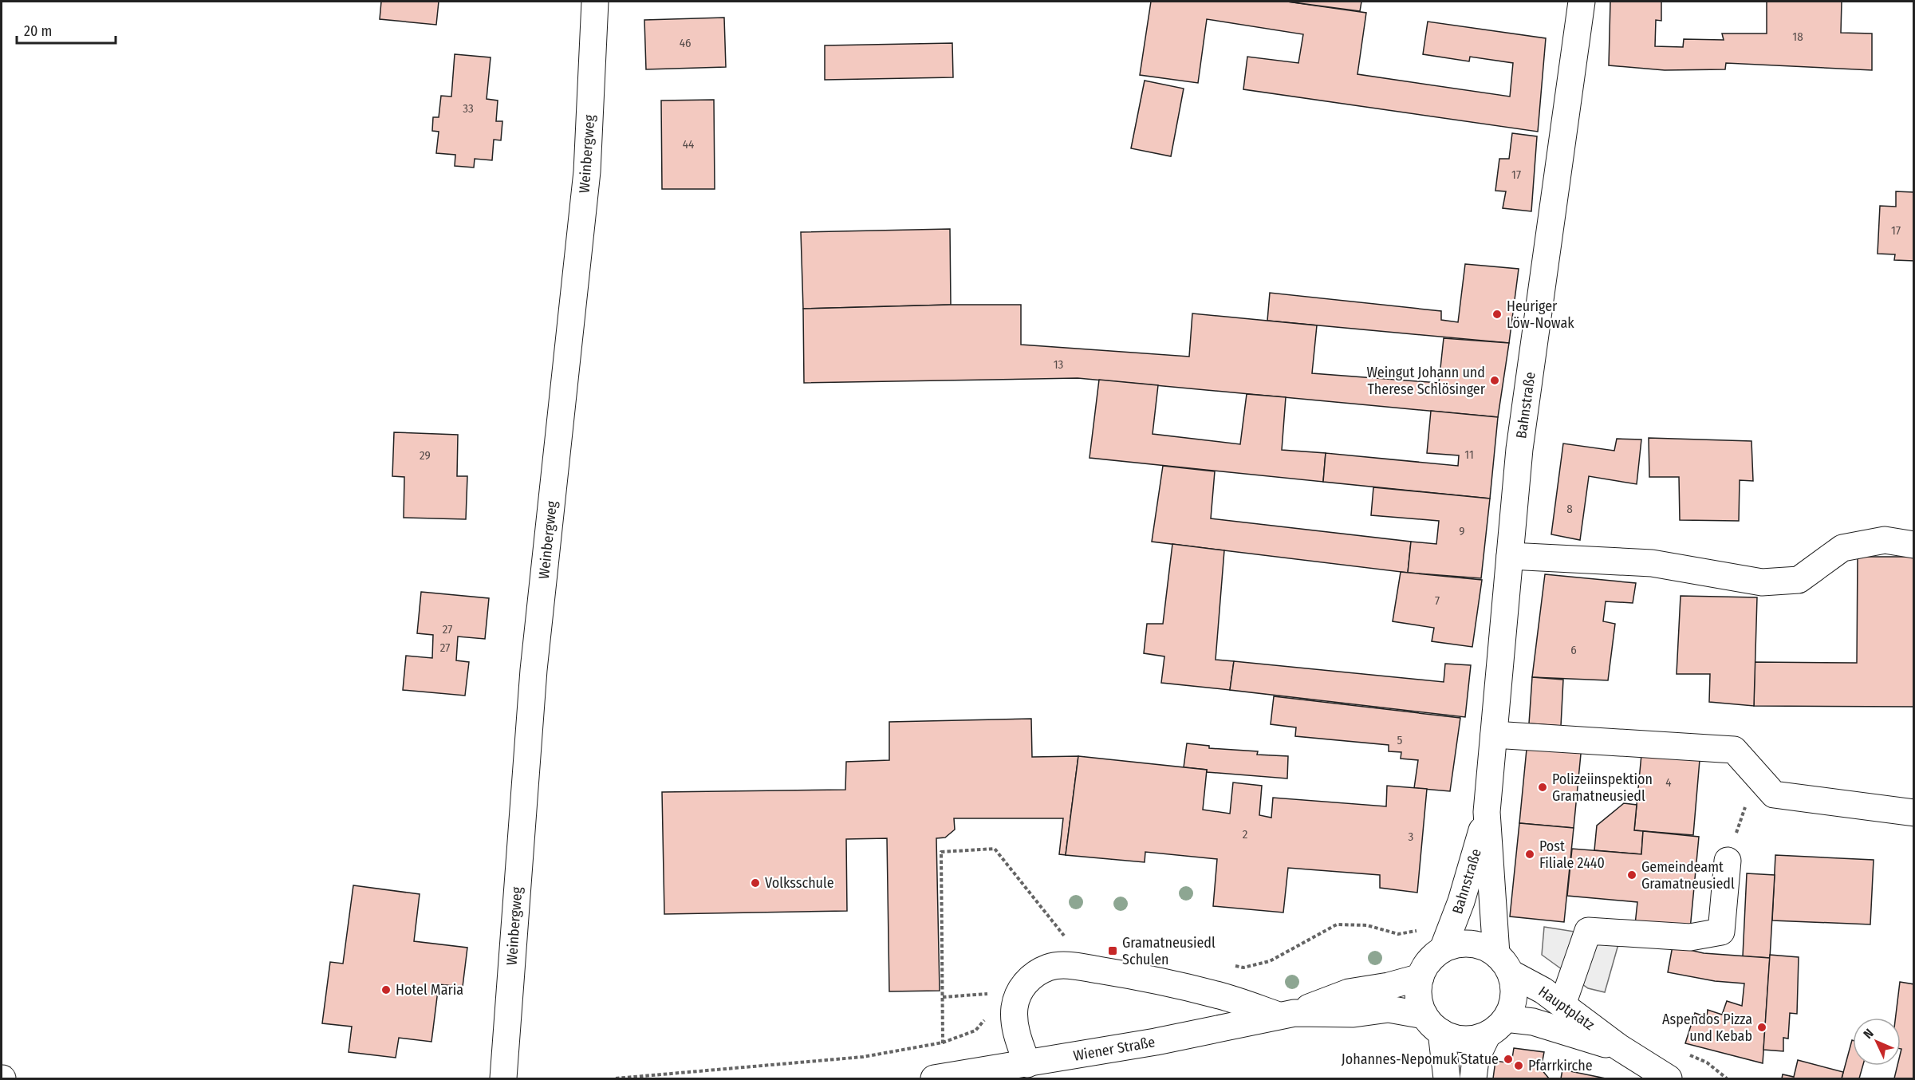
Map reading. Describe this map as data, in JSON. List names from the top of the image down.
{
  "streets": {
    "main road": [
      "Weinbergweg",
      "Bahnstraße",
      "Hauptplatz",
      "Wiener Straße"
    ]
  },
  "crossings": [
    ["Bahnstraße", "Hauptplatz"],
    ["Bahnstraße", "Wiener Straße"],
    ["Hauptplatz", "Wiener Straße"]
  ],
  "places": {
    "other": [
      "Heuriger Löw-Nowak",
      "Weingut Johann und Therese Schlösinger",
      "Polizeiinspektion Gramatneusiedl",
      "Post Filiale 2440",
      "Gemeindeamt Gramatneusiedl",
      "Volksschule",
      "Hotel Maria",
      "Aspendos Pizza und Kebab",
      "Johannes-Nepomuk Statue",
      "Pfarrkirche"
    ],
    "transit": ["Gramatneusiedl Schulen"]
  },
  "house_numbers": [
    "18",
    "46",
    "33",
    "44",
    "17",
    "17",
    "13",
    "11",
    "29",
    "8",
    "9",
    "7",
    "27",
    "27",
    "6",
    "5",
    "4",
    "2",
    "3"
  ],
  "scale_bar": "20 m",
  "north": "top left"
}
